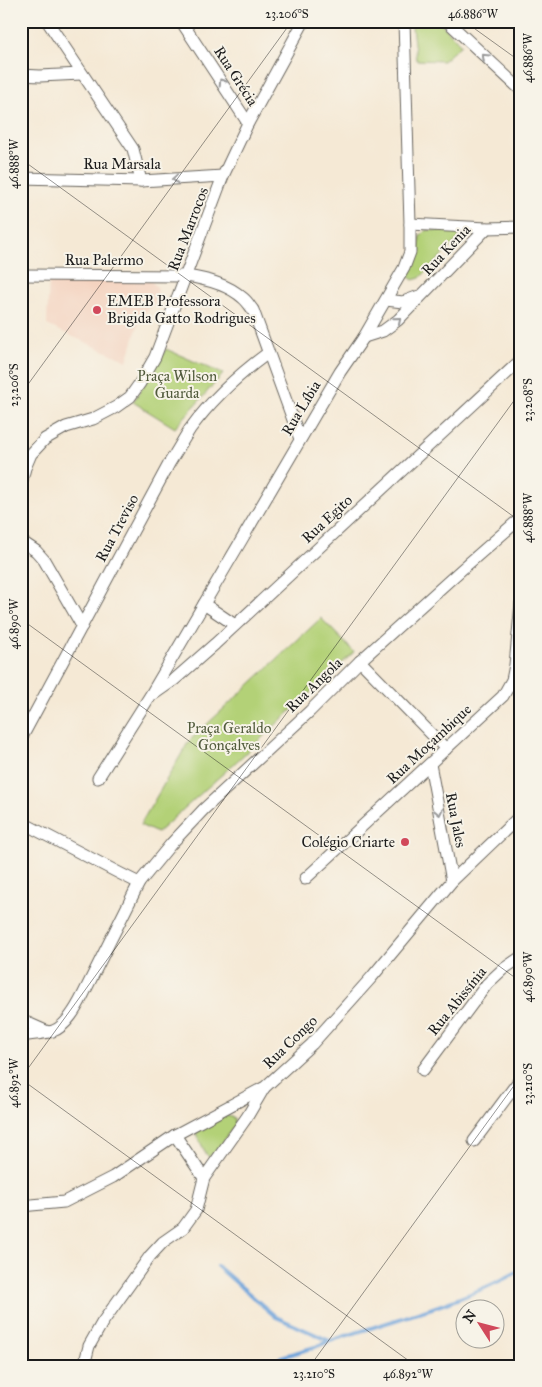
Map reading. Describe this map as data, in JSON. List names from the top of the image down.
{
  "streets": {
    "street": [
      "Rua Grécia",
      "Rua Marsala",
      "Rua Marrocos",
      "Rua Kenia",
      "Rua Palermo",
      "Rua Líbia",
      "Rua Egito",
      "Rua Treviso",
      "Rua Angola",
      "Rua Moçambique",
      "Rua Jales",
      "Rua Abissínia",
      "Rua Congo"
    ]
  },
  "crossings": [
    ["Rua Grécia", "Rua Marrocos"],
    ["Rua Marsala", "Rua Marrocos"],
    ["Rua Marrocos", "Rua Palermo"],
    ["Rua Kenia", "Rua Líbia"],
    ["Rua Palermo", "Rua Líbia"],
    ["Rua Palermo", "Rua Treviso"],
    ["Rua Líbia", "Rua Egito"],
    ["Rua Moçambique", "Rua Jales"],
    ["Rua Jales", "Rua Congo"]
  ],
  "one_way": [
    "Rua Grécia",
    "Rua Marsala",
    "Rua Kenia",
    "Rua Jales"
  ],
  "parks": ["Praça Wilson Guarda", "Praça Geraldo Gonçalves"],
  "places": ["EMEB Professora Brigida Gatto Rodrigues", "Colégio Criarte"],
  "north": "top left",
  "coordinates": [
    "23.206°S",
    "46.886°W",
    "46.888°W",
    "23.208°S",
    "46.890°W",
    "46.892°W",
    "23.210°S"
  ]
}
